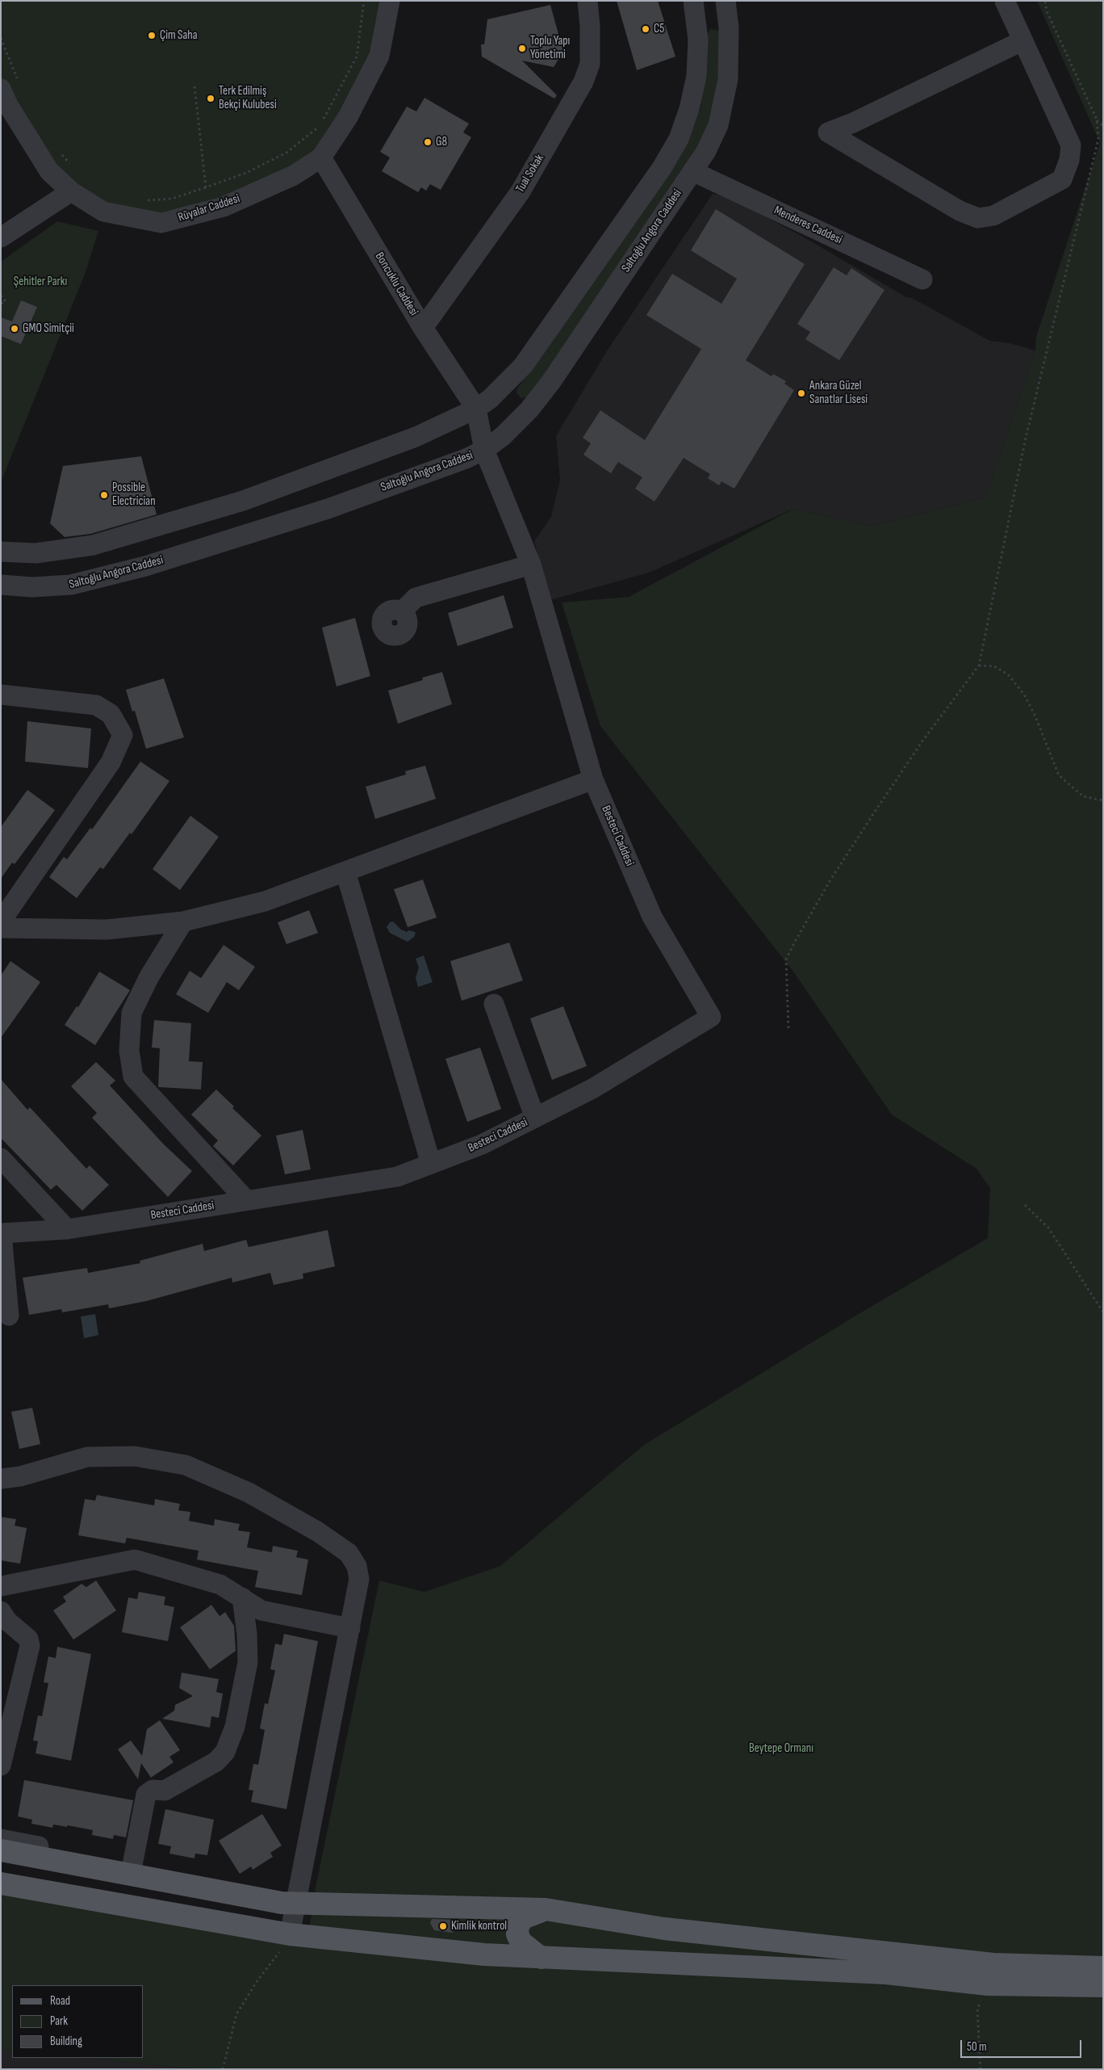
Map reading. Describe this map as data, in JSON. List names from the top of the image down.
{
  "streets": {
    "street": [
      "Tual Sokak",
      "Rüyalar Caddesi",
      "Menderes Caddesi",
      "Saltoğlu Angora Caddesi",
      "Boncuklu Caddesi",
      "Besteci Caddesi"
    ]
  },
  "crossings": [
    ["Tual Sokak", "Boncuklu Caddesi"],
    ["Rüyalar Caddesi", "Boncuklu Caddesi"],
    ["Menderes Caddesi", "Saltoğlu Angora Caddesi"]
  ],
  "parks": ["Şehitler Parkı", "Beytepe Ormanı"],
  "places": [
    "C5",
    "Çim Saha",
    "Toplu Yapı Yönetimi",
    "Terk Edilmiş Bekçi Kulubesi",
    "G8",
    "GMO Simitçii",
    "Ankara Güzel Sanatlar Lisesi",
    "Possible Electrician",
    "Kimlik kontrol"
  ],
  "legend": ["Road", "Park", "Building"],
  "scale_bar": "50 m"
}
